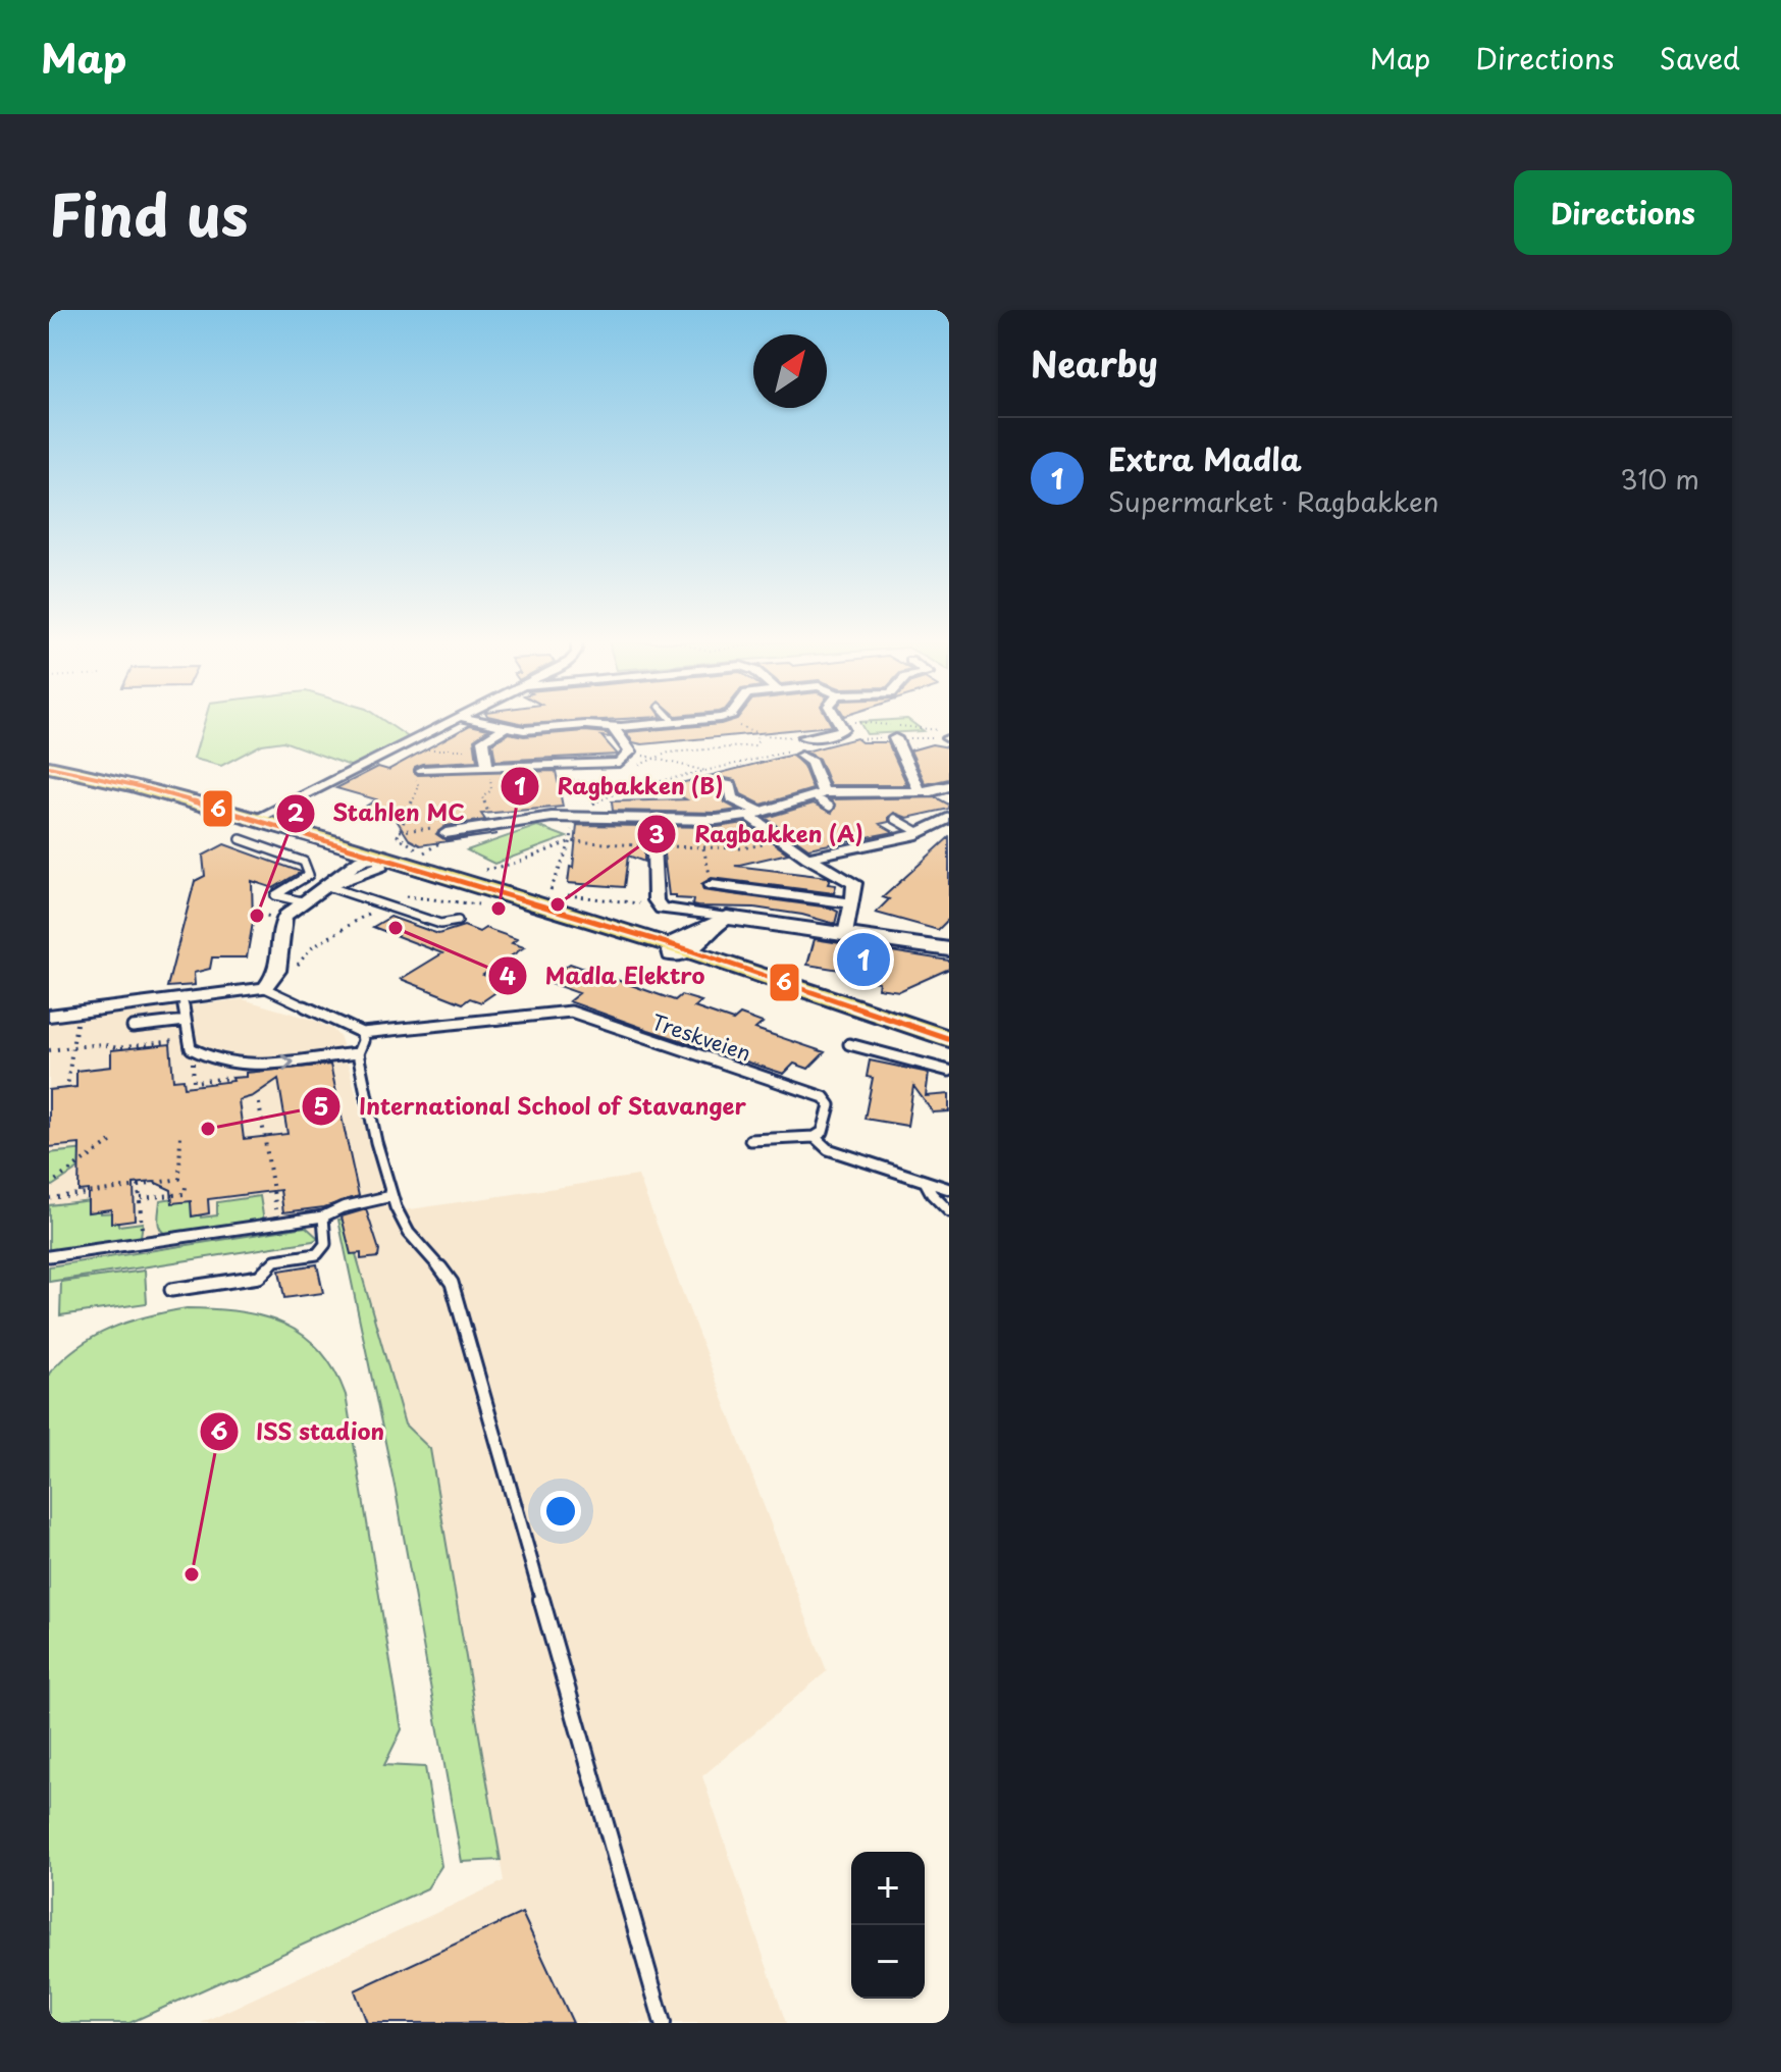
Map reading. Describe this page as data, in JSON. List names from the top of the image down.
{
  "streets": {
    "lane": ["Treskveien"]
  },
  "places": [
    "Ragbakken (A)",
    "Ragbakken (B)",
    "Stahlen MC",
    "Madla Elektro",
    "International School of Stavanger",
    "ISS stadion"
  ],
  "lines": ["transit line 6"],
  "north": "top right",
  "page": {
    "header": "Map",
    "nav": ["Map", "Directions", "Saved"],
    "title": "Find us",
    "buttons": "Directions",
    "heading": "Nearby",
    "list": [
      {
        "mark": "1",
        "name": "Extra Madla",
        "note": "Supermarket · Ragbakken",
        "value": "310 m"
      }
    ],
    "pins": "1",
    "map_buttons": ["+", "−"]
  }
}
